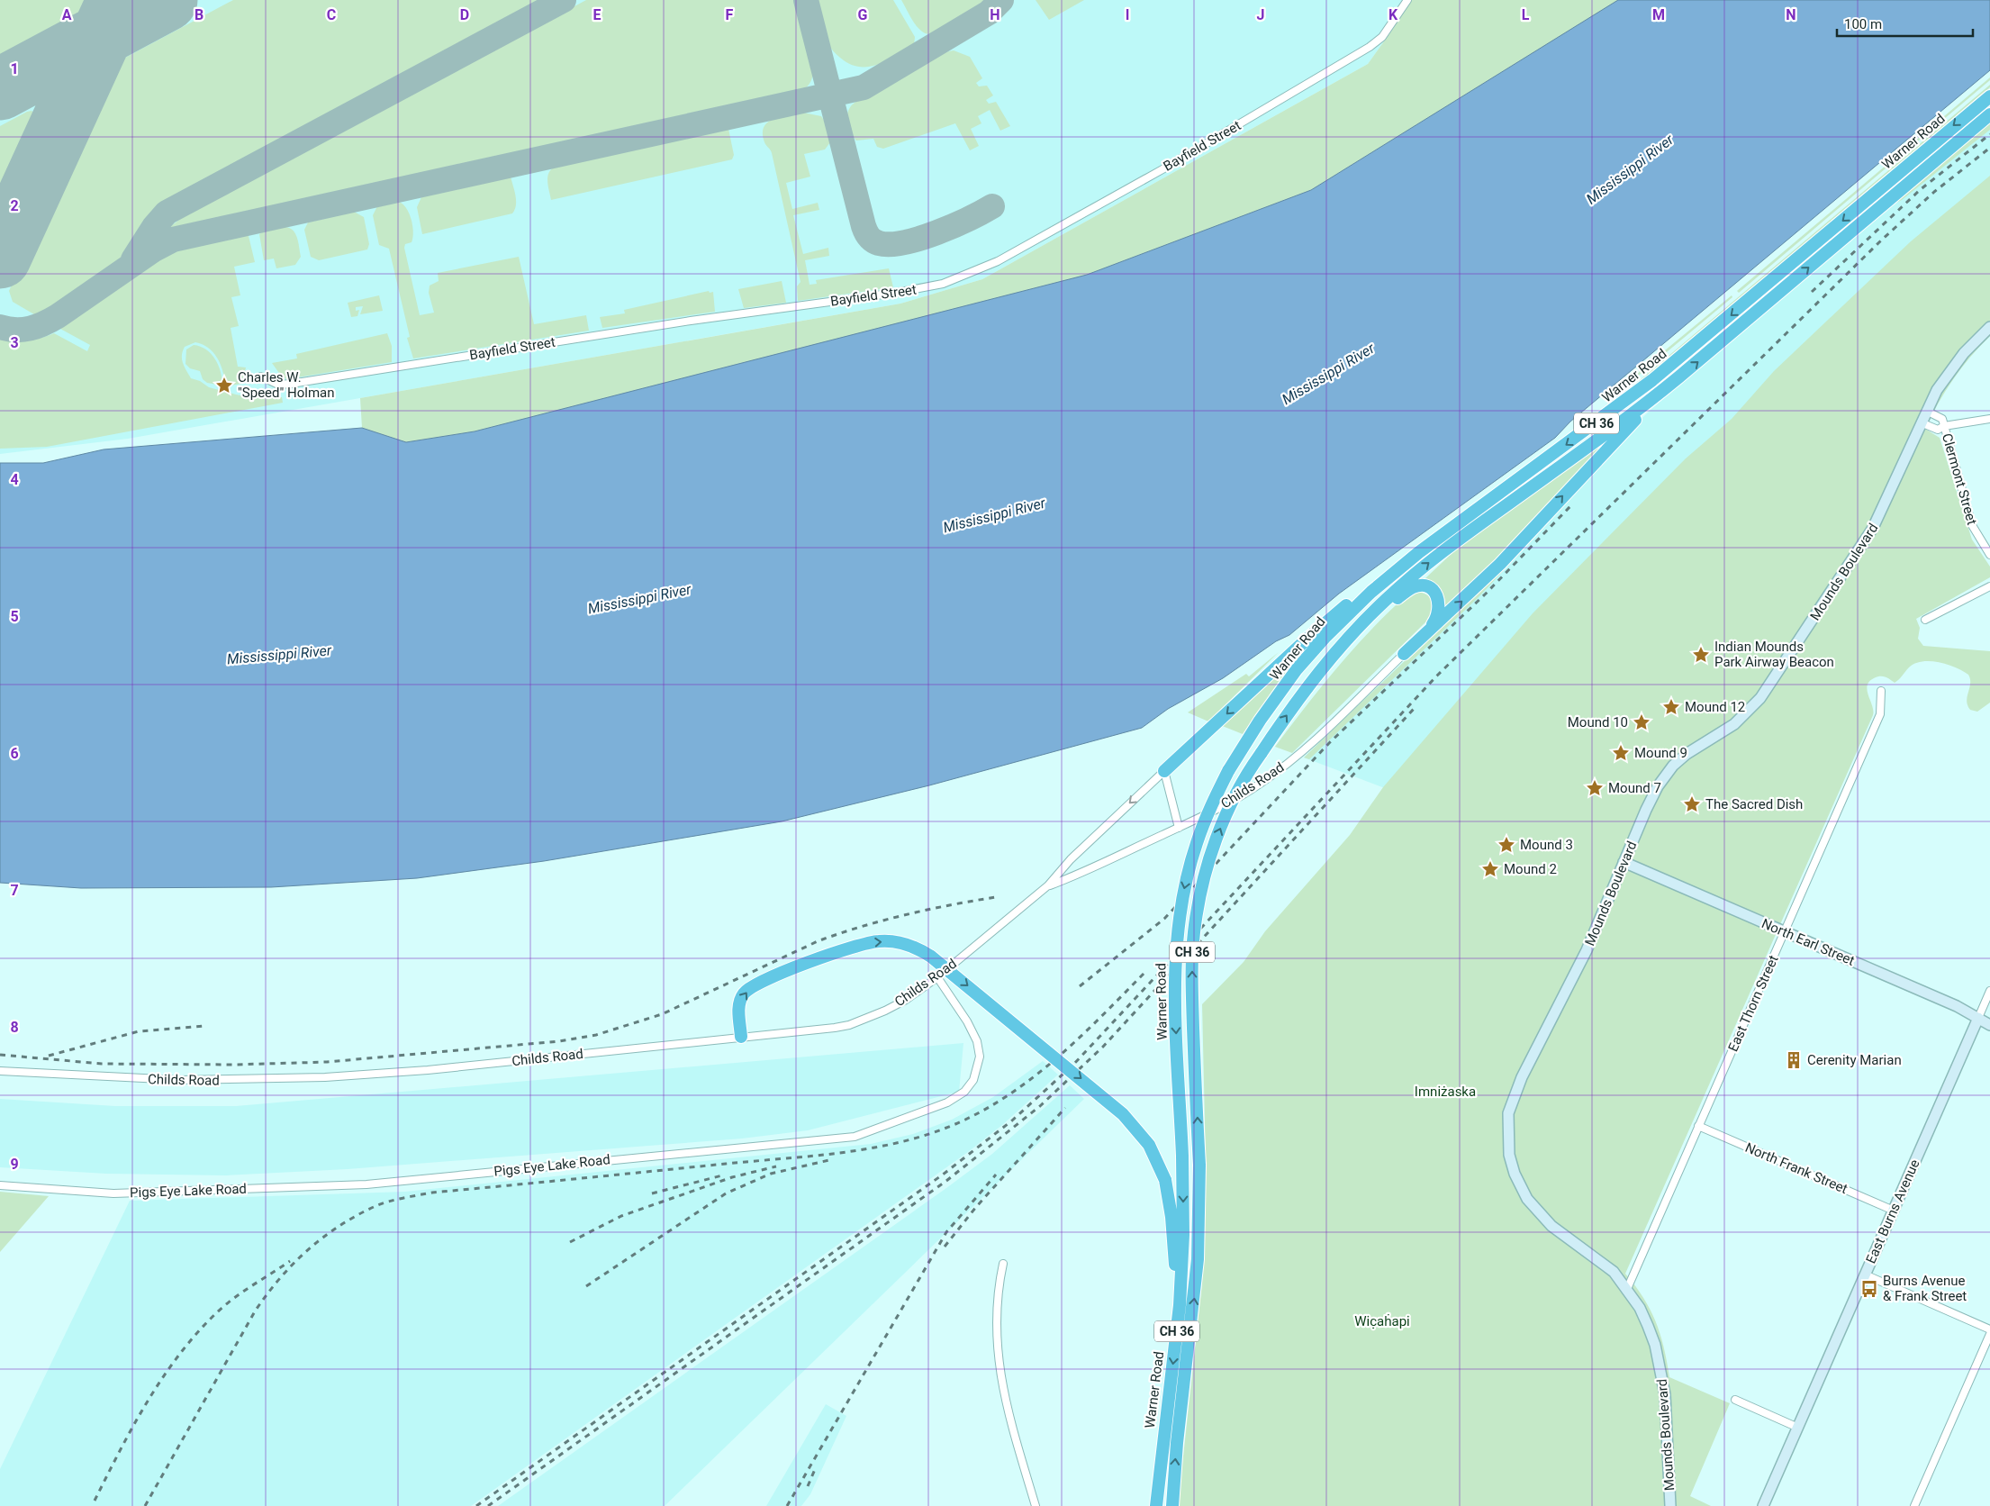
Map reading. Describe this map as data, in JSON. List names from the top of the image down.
{
  "streets": {
    "highway": ["Warner Road", "CH 36"],
    "street": [
      "Bayfield Street",
      "Clermont Street",
      "Mounds Boulevard",
      "Childs Road",
      "North Earl Street",
      "East Thorn Street",
      "Pigs Eye Lake Road",
      "North Frank Street",
      "East Burns Avenue"
    ]
  },
  "crossings": [
    ["Clermont Street", "Mounds Boulevard"],
    ["Mounds Boulevard", "North Earl Street"],
    ["Mounds Boulevard", "East Thorn Street"],
    ["Childs Road", "Pigs Eye Lake Road"],
    ["North Earl Street", "East Thorn Street"],
    ["North Earl Street", "East Burns Avenue"],
    ["East Thorn Street", "North Frank Street"],
    ["North Frank Street", "East Burns Avenue"]
  ],
  "water": ["Mississippi River"],
  "parks": ["Imniżaska", "Wic̣aḣapi"],
  "places": {
    "place": [
      "Charles W. \"Speed\" Holman",
      "Indian Mounds Park Airway Beacon",
      "Mound 12",
      "Mound 10",
      "Mound 9",
      "Mound 7",
      "The Sacred Dish",
      "Mound 3",
      "Mound 2"
    ],
    "building": ["Cerenity Marian"],
    "bus stop": ["Burns Avenue & Frank Street"]
  },
  "scale_bar": "100 m",
  "grid": {
    "columns": [
      "A",
      "B",
      "C",
      "D",
      "E",
      "F",
      "G",
      "H",
      "I",
      "J",
      "K",
      "L",
      "M",
      "N"
    ],
    "rows": [
      "1",
      "2",
      "3",
      "4",
      "5",
      "6",
      "7",
      "8",
      "9"
    ]
  }
}
